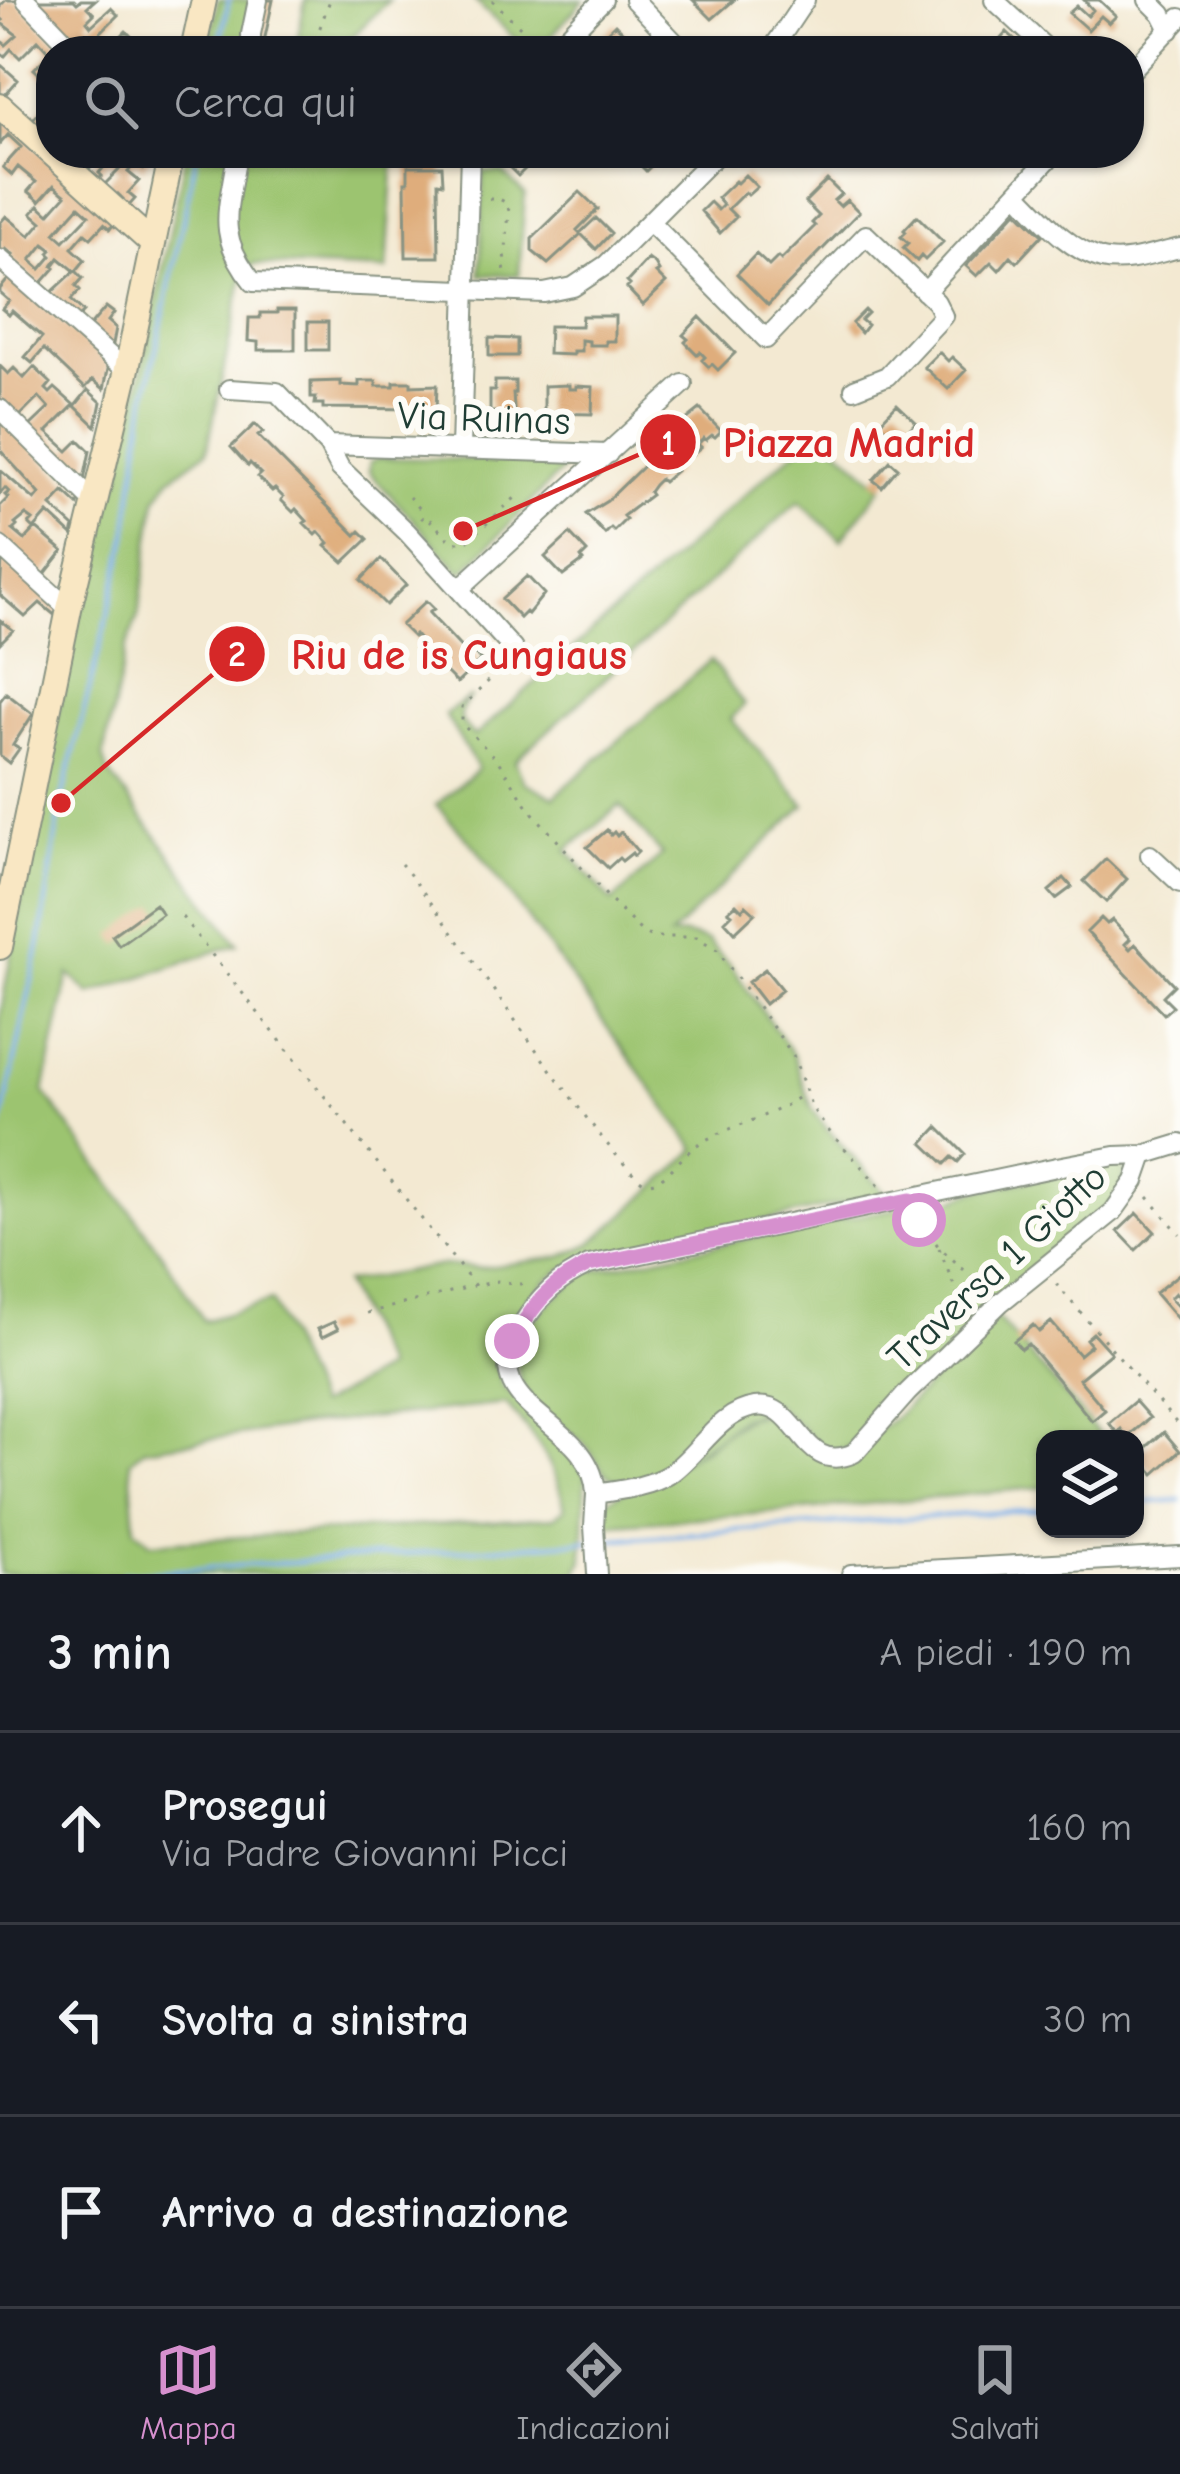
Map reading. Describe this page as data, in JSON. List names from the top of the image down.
{
  "streets": {
    "street": ["Via Ruinas", "Traversa 1 Giotto"]
  },
  "places": ["Piazza Madrid", "Riu de is Cungiaus"],
  "page": {
    "search": "Cerca qui",
    "heading": ["3 min", "A piedi · 190 m"],
    "list": [
      ["Prosegui", "Via Padre Giovanni Picci", "160 m"],
      ["Svolta a sinistra", "30 m"],
      "Arrivo a destinazione"
    ],
    "nav": ["Mappa", "Indicazioni", "Salvati"]
  }
}
